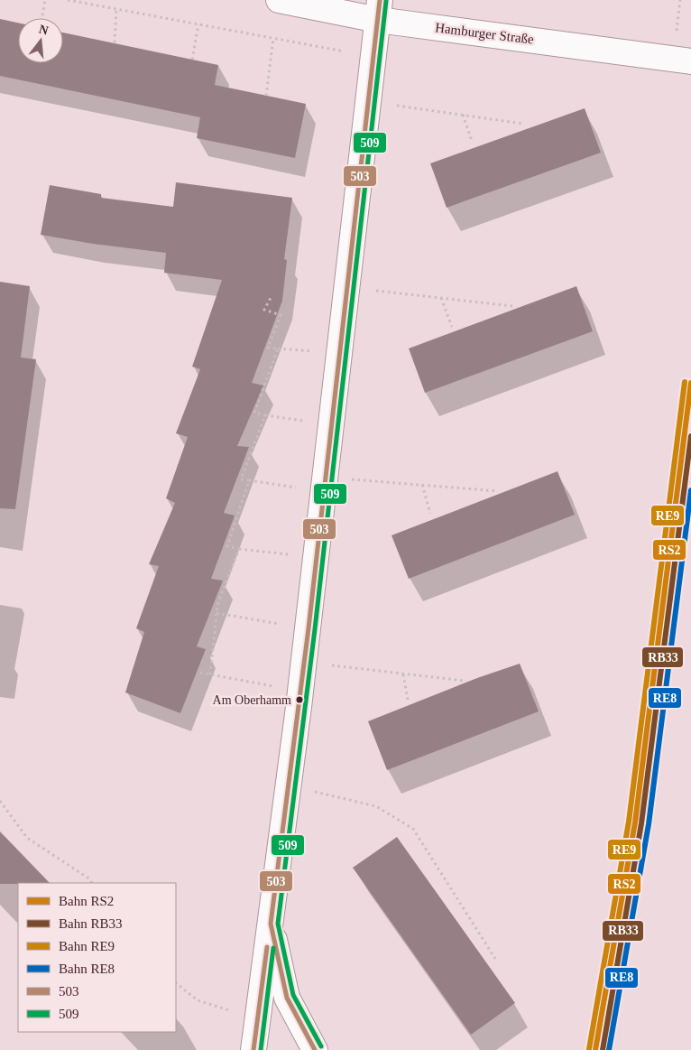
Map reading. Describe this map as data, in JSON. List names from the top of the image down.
{
  "streets": {
    "street": ["Hamburger Straße"]
  },
  "places": ["Am Oberhamm"],
  "lines": [
    "transit line 503",
    "transit line 509",
    "rail line RE9",
    "rail line RS2",
    "rail line RB33",
    "rail line RE8"
  ],
  "legend": [
    "Bahn RS2",
    "Bahn RB33",
    "Bahn RE9",
    "Bahn RE8",
    "503",
    "509"
  ],
  "north": "top"
}
